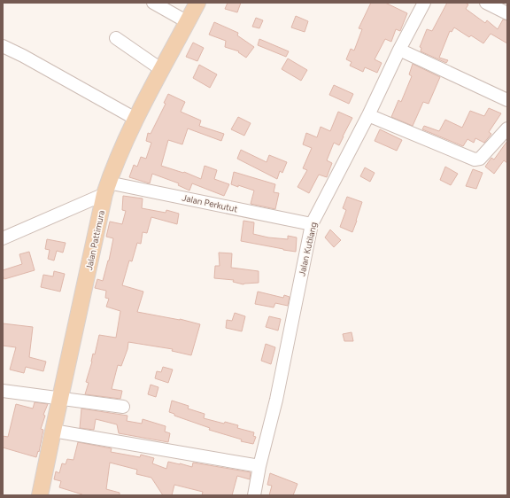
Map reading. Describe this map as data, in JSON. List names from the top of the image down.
{
  "streets": {
    "main road": ["Jalan Pattimura"],
    "street": ["Jalan Perkutut", "Jalan Kutilang"]
  },
  "crossings": [
    ["Jalan Perkutut", "Jalan Pattimura"],
    ["Jalan Perkutut", "Jalan Kutilang"]
  ]
}
